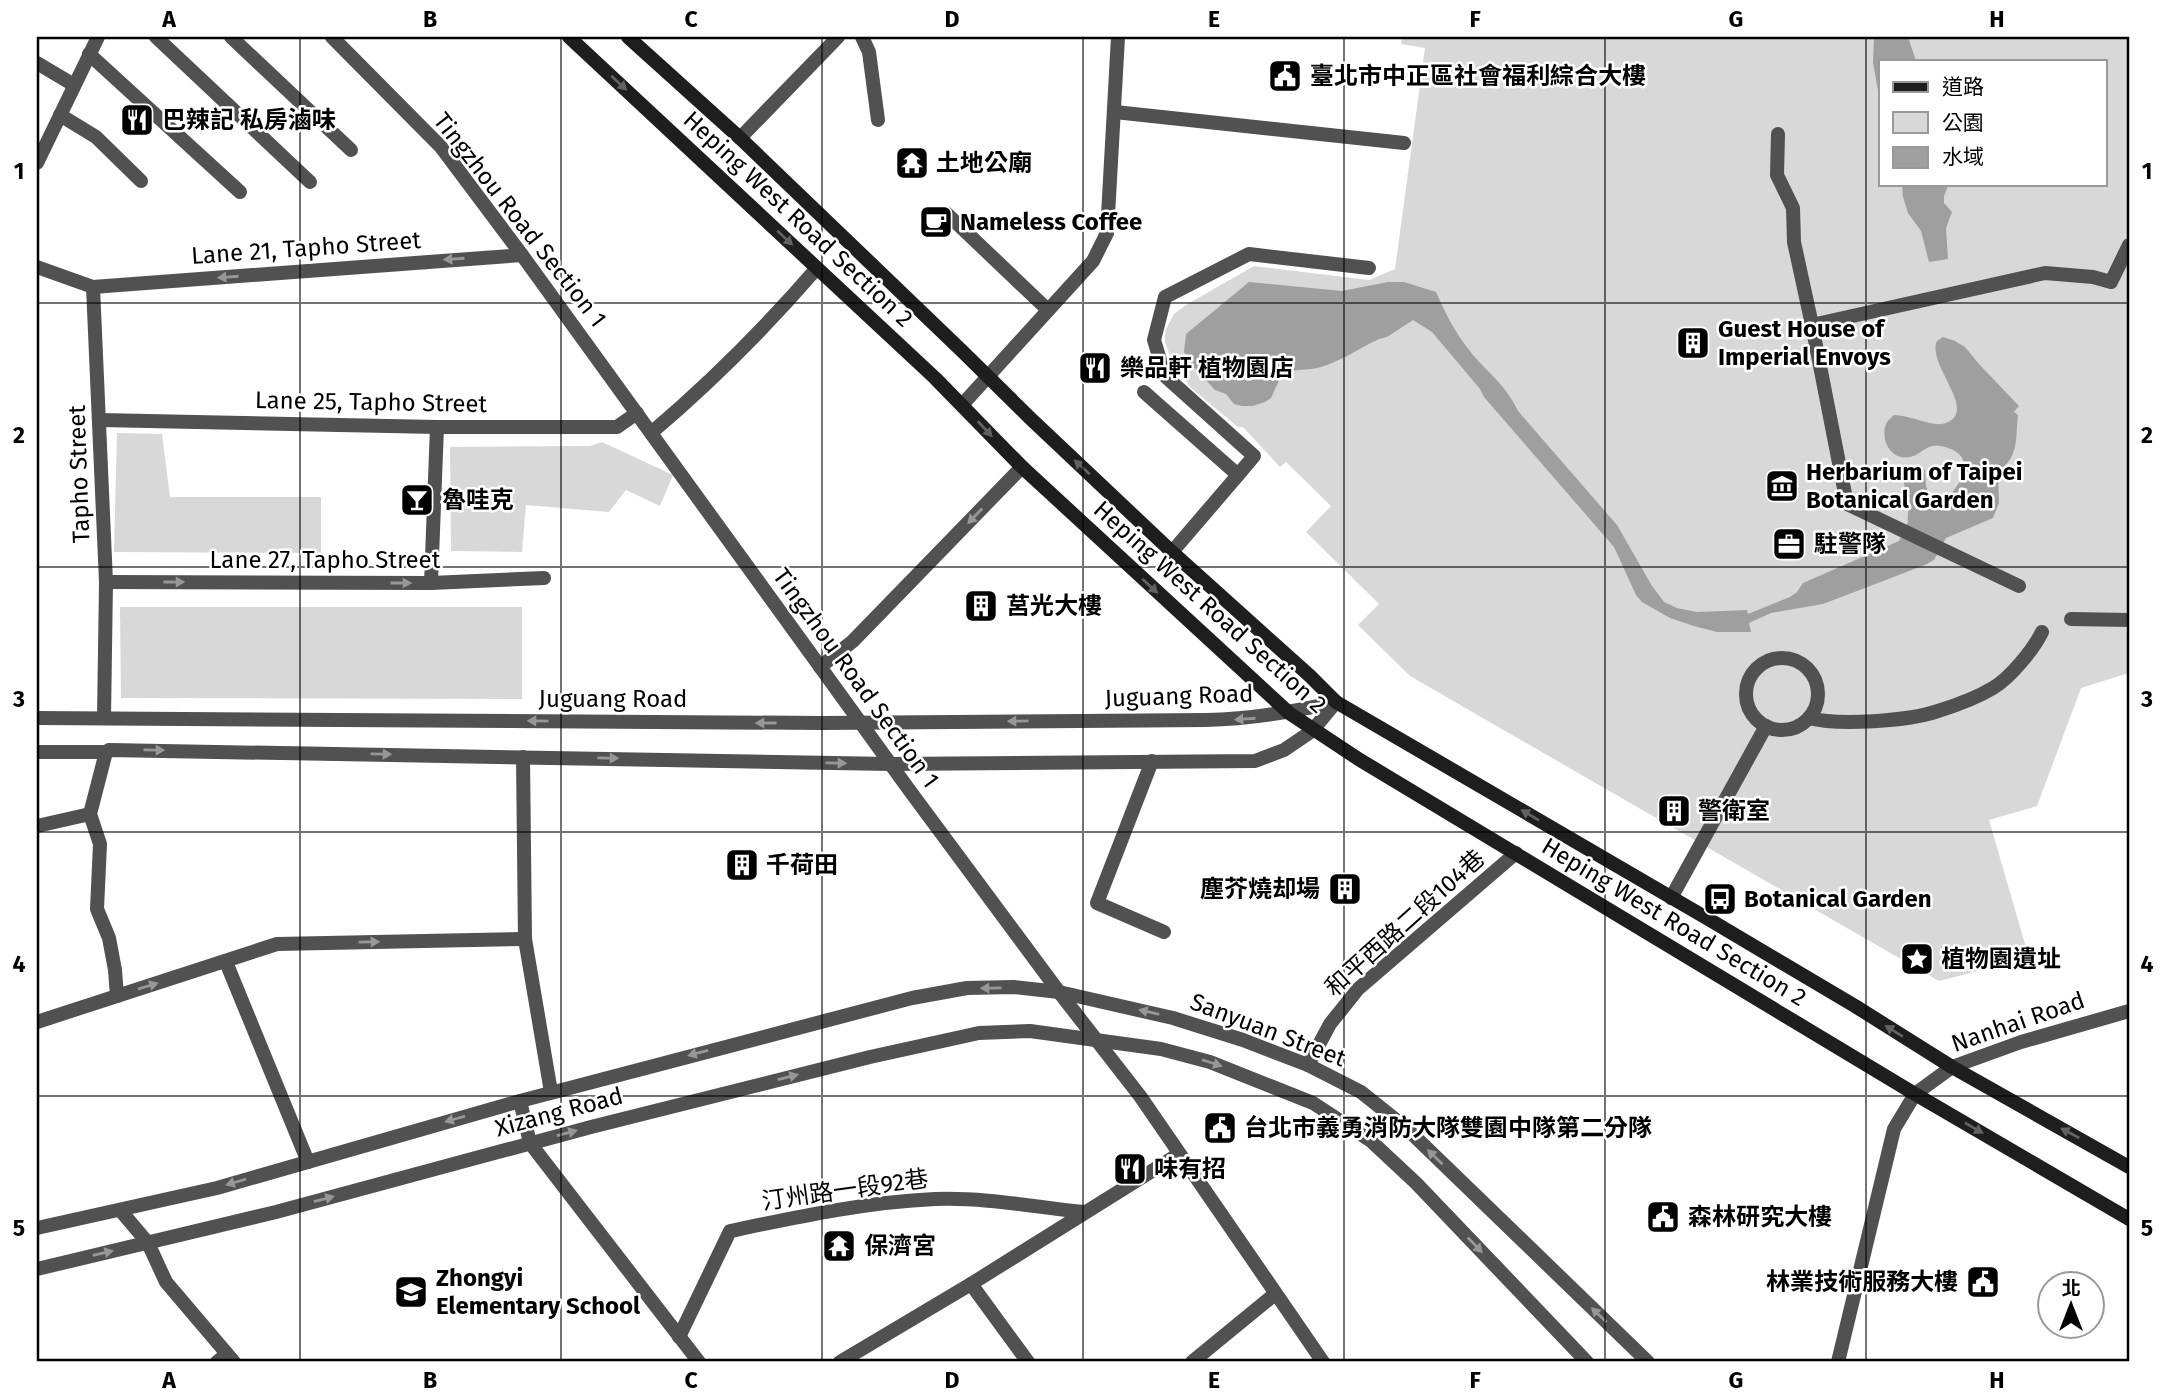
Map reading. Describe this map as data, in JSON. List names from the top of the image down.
{
  "streets": {
    "main road": ["Heping West Road Section 2"],
    "street": [
      "Tingzhou Road Section 1",
      "Lane 21, Tapho Street",
      "Lane 25, Tapho Street",
      "Tapho Street",
      "Lane 27, Tapho Street",
      "Juguang Road",
      "和平西路二段104巷",
      "Nanhai Road",
      "Sanyuan Street",
      "Xizang Road",
      "汀州路一段92巷"
    ]
  },
  "crossings": [
    ["Heping West Road Section 2", "Juguang Road"],
    ["Heping West Road Section 2", "和平西路二段104巷"],
    ["Heping West Road Section 2", "Nanhai Road"],
    ["Tingzhou Road Section 1", "Lane 21, Tapho Street"],
    ["Tingzhou Road Section 1", "Lane 25, Tapho Street"],
    ["Tingzhou Road Section 1", "Juguang Road"],
    ["Tingzhou Road Section 1", "Sanyuan Street"],
    ["Tingzhou Road Section 1", "Xizang Road"],
    ["Lane 21, Tapho Street", "Tapho Street"],
    ["Lane 25, Tapho Street", "Tapho Street"],
    ["Tapho Street", "Lane 27, Tapho Street"],
    ["Tapho Street", "Juguang Road"],
    ["和平西路二段104巷", "Sanyuan Street"],
    ["Sanyuan Street", "Xizang Road"]
  ],
  "one_way": ["Lane 21, Tapho Street", "Lane 27, Tapho Street"],
  "places": {
    "public building": [
      "臺北市中正區社會福利綜合大樓",
      "台北市義勇消防大隊雙園中隊第二分隊",
      "森林研究大樓",
      "林業技術服務大樓"
    ],
    "restaurant": ["巴辣記 私房滷味", "樂品軒 植物園店", "味有招"],
    "temple": ["土地公廟", "保濟宮"],
    "cafe": ["Nameless Coffee"],
    "building": [
      "Guest House of Imperial Envoys",
      "莒光大樓",
      "警衛室",
      "千荷田",
      "塵芥燒却場"
    ],
    "museum": ["Herbarium of Taipei Botanical Garden"],
    "bar": ["魯哇克"],
    "office": ["駐警隊"],
    "bus stop": ["Botanical Garden"],
    "place": ["植物園遺址"],
    "school or university": ["Zhongyi Elementary School"]
  },
  "legend": ["道路", "公園", "水域"],
  "north": "top",
  "grid": {
    "columns": [
      "A",
      "B",
      "C",
      "D",
      "E",
      "F",
      "G",
      "H"
    ],
    "rows": [
      "1",
      "2",
      "3",
      "4",
      "5"
    ]
  }
}
